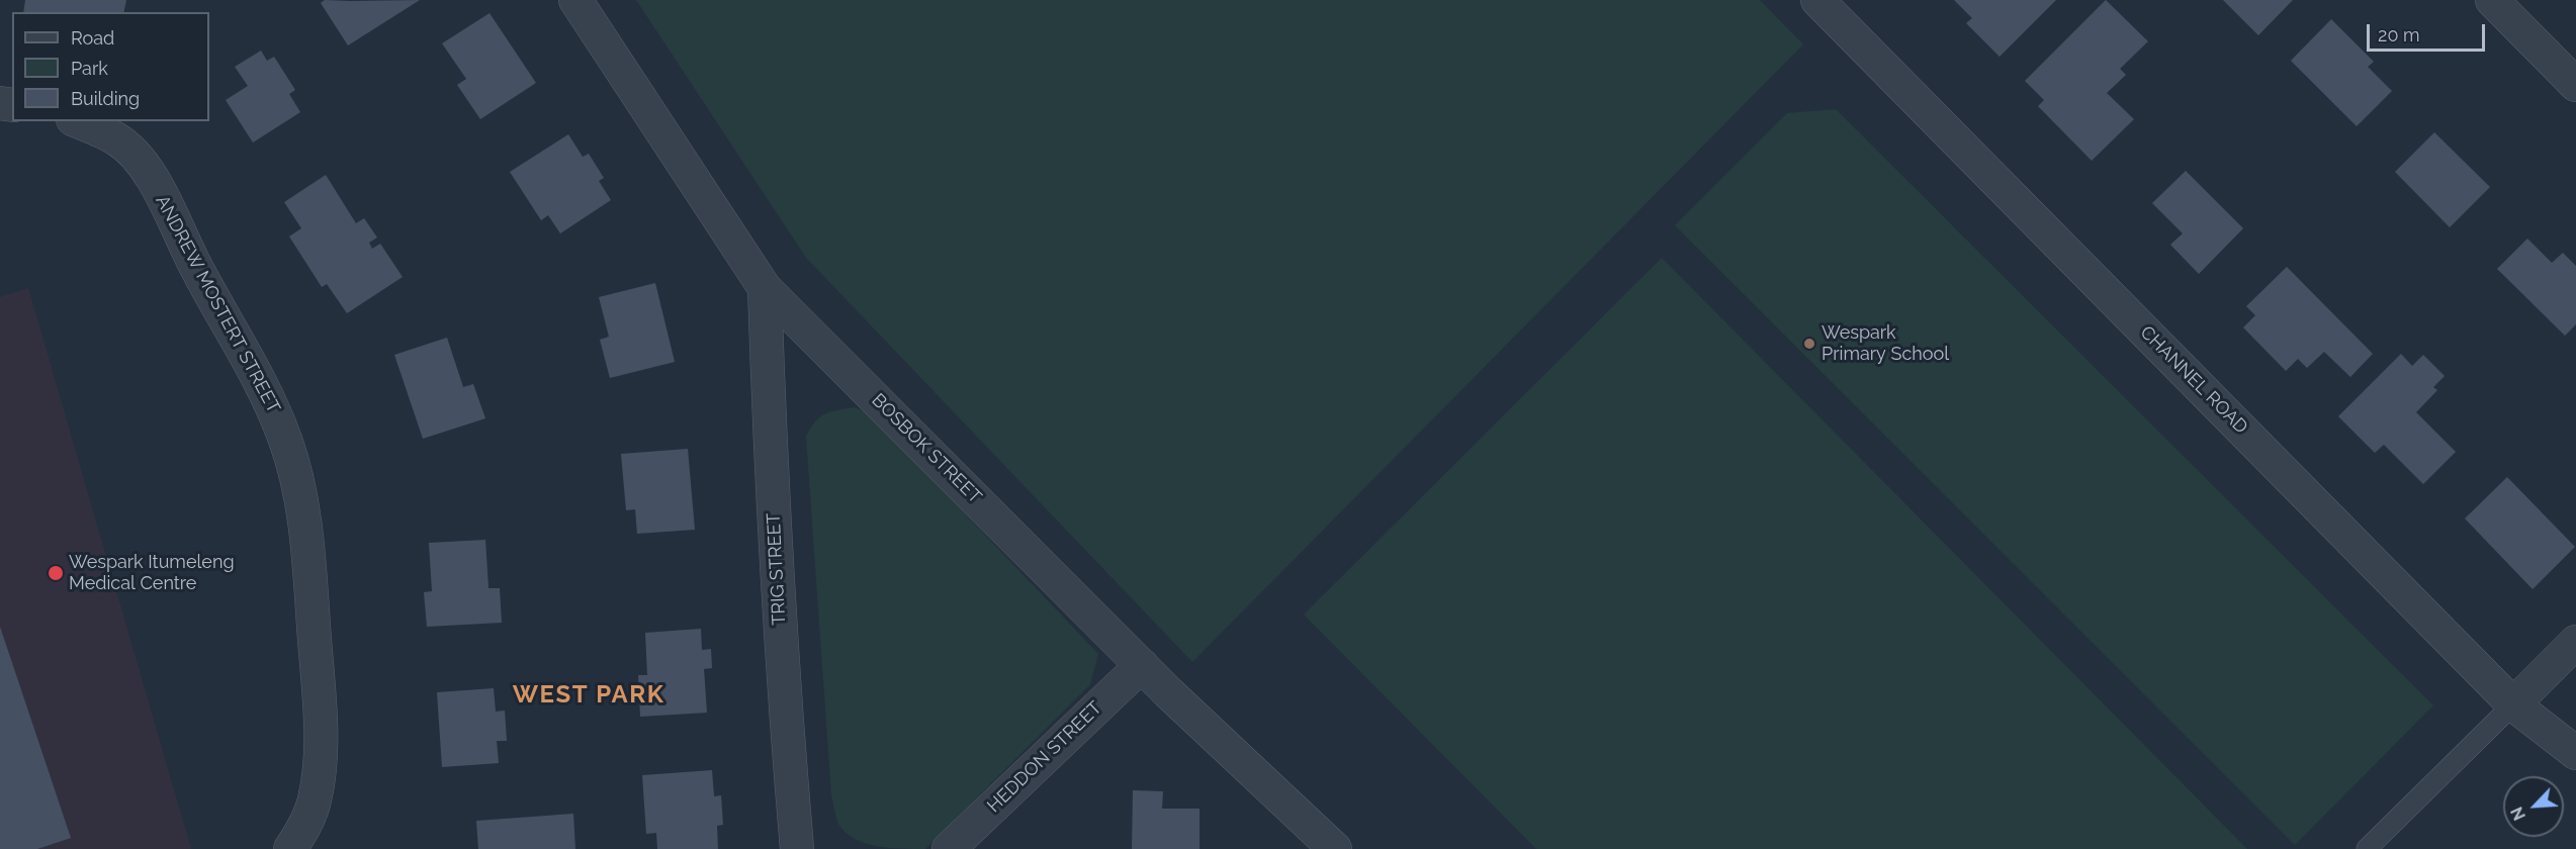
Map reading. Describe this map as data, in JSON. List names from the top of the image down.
{
  "streets": {
    "street": [
      "ANDREW MOSTERT STREET",
      "CHANNEL ROAD",
      "BOSBOK STREET",
      "TRIG STREET",
      "HEDDON STREET"
    ]
  },
  "crossings": [
    ["BOSBOK STREET", "TRIG STREET"],
    ["BOSBOK STREET", "HEDDON STREET"]
  ],
  "districts": ["WEST PARK"],
  "places": ["Wespark Primary School", "Wespark Itumeleng Medical Centre"],
  "legend": ["Road", "Park", "Building"],
  "scale_bar": "20 m",
  "north": "bottom left"
}
